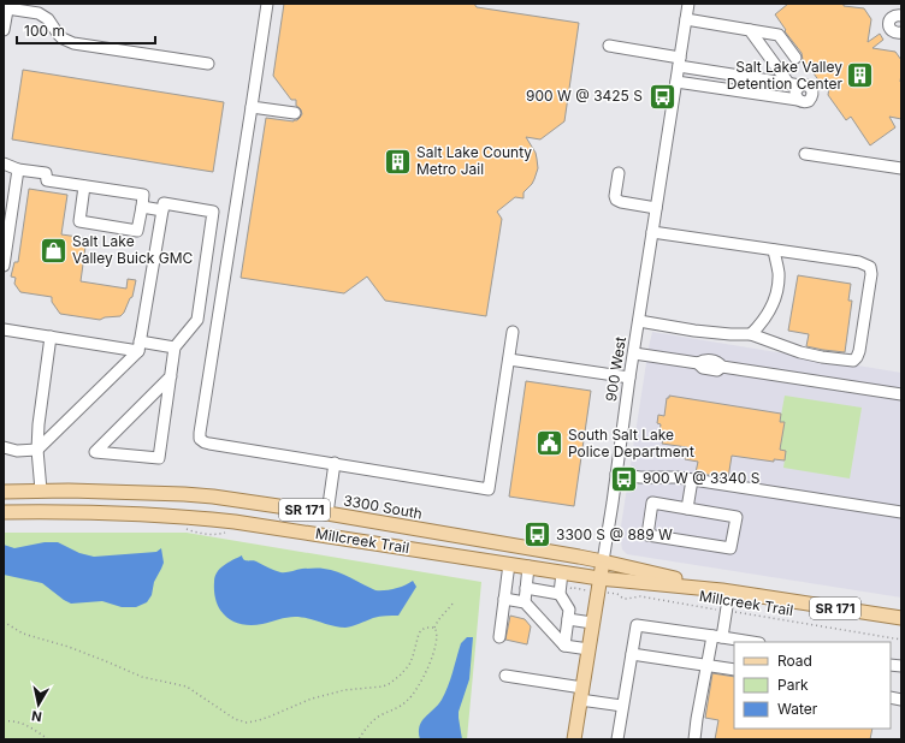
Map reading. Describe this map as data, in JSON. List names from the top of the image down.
{
  "streets": {
    "main road": ["900 West", "3300 South", "SR 171"],
    "path": ["Millcreek Trail"]
  },
  "crossings": [
    ["900 West", "3300 South"]
  ],
  "places": {
    "building": ["Salt Lake Valley Detention Center", "Salt Lake County Metro Jail"],
    "bus stop": ["900 W @ 3425 S", "900 W @ 3340 S", "3300 S @ 889 W"],
    "shop": ["Salt Lake Valley Buick GMC"],
    "public building": ["South Salt Lake Police Department"]
  },
  "legend": ["Road", "Park", "Water"],
  "scale_bar": "100 m",
  "north": "bottom"
}
